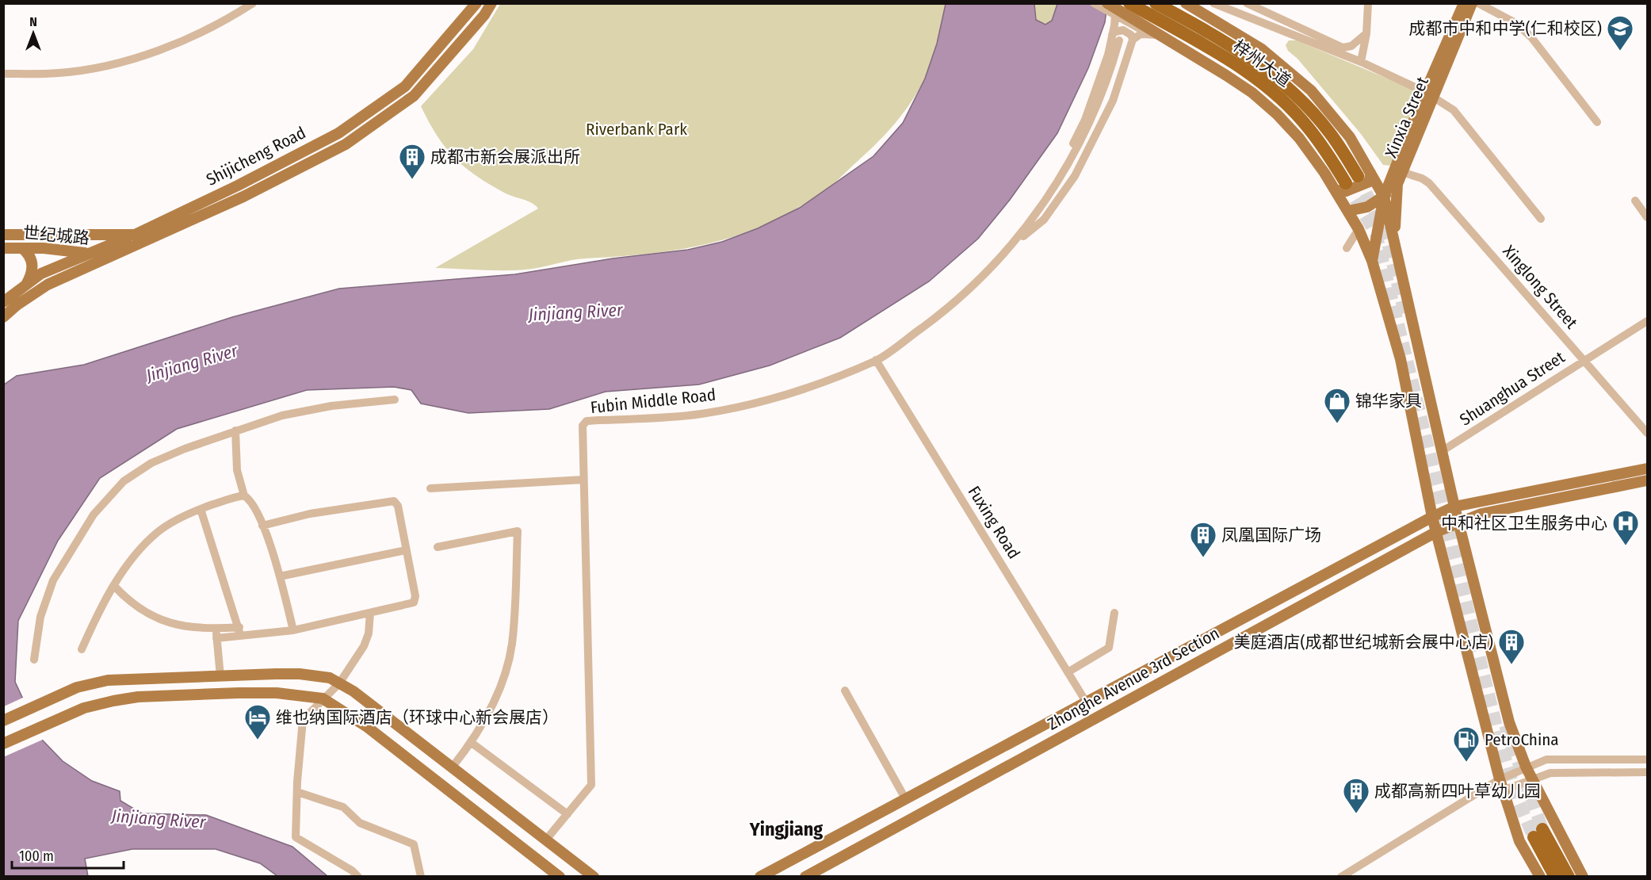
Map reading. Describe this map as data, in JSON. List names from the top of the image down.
{
  "streets": {
    "highway": ["梓州大道"],
    "main road": [
      "Xinxia Street",
      "Shijicheng Road",
      "世纪城路",
      "Zhonghe Avenue 3rd Section"
    ],
    "street": [
      "Xinglong Street",
      "Shuanghua Street",
      "Fubin Middle Road",
      "Fuxing Road"
    ]
  },
  "crossings": [
    ["Xinxia Street", "Xinglong Street"],
    ["Shijicheng Road", "世纪城路"],
    ["Xinglong Street", "Shuanghua Street"],
    ["Fubin Middle Road", "Fuxing Road"]
  ],
  "districts": ["Yingjiang"],
  "water": ["Jinjiang River"],
  "parks": ["Riverbank Park"],
  "places": {
    "school or university": ["成都市中和中学(仁和校区)"],
    "building": [
      "成都市新会展派出所",
      "凤凰国际广场",
      "美庭酒店(成都世纪城新会展中心店)",
      "成都高新四叶草幼儿园"
    ],
    "shop": ["锦华家具"],
    "hospital": ["中和社区卫生服务中心"],
    "hotel": ["维也纳国际酒店（环球中心新会展店）"],
    "fuel station": ["PetroChina"]
  },
  "scale_bar": "100 m",
  "north": "top"
}
